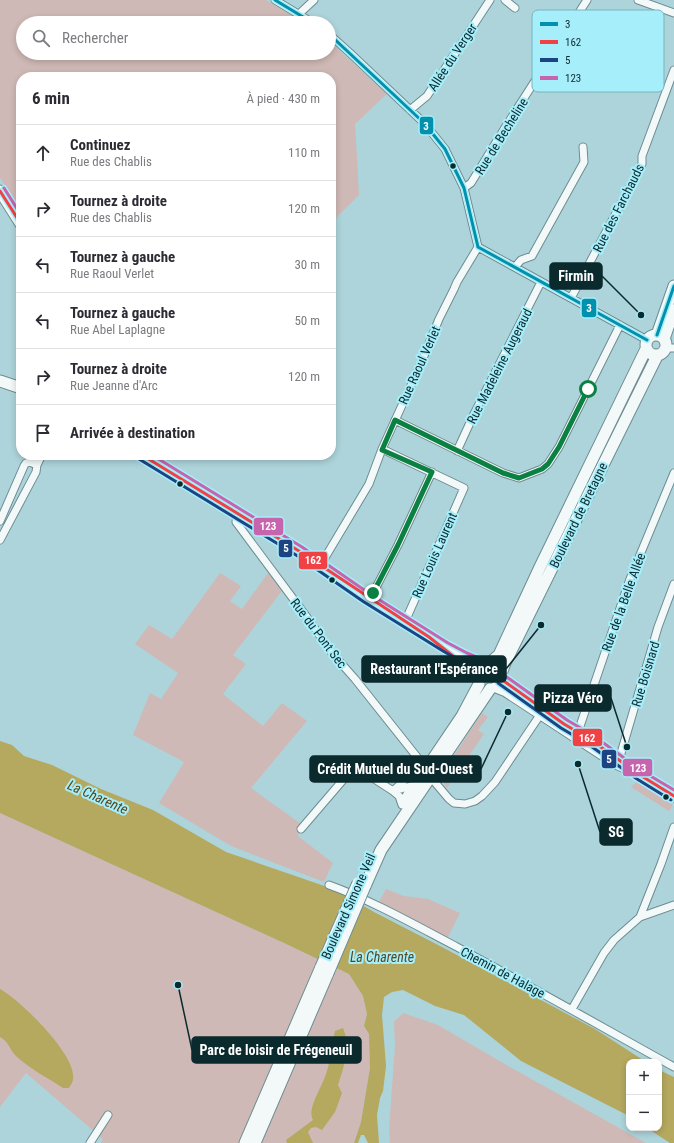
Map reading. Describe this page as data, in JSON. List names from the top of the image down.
{
  "streets": {
    "main road": ["Boulevard de Bretagne", "Boulevard Simone Veil"],
    "street": [
      "Allée du Verger",
      "Rue de Becheline",
      "Rue des Farchauds",
      "Rue Raoul Verlet",
      "Rue Madeleine Augeraud",
      "Rue Louis Laurent",
      "Rue de la Belle Allée",
      "Rue du Pont Sec",
      "Rue Boisnard",
      "Chemin de Halage"
    ]
  },
  "crossings": [
    ["Boulevard de Bretagne", "Boulevard Simone Veil"],
    ["Rue du Pont Sec", "Boulevard Simone Veil"]
  ],
  "water": ["La Charente"],
  "places": [
    "Firmin",
    "Restaurant l'Espérance",
    "Crédit Mutuel du Sud-Ouest",
    "Pizza Véro",
    "SG",
    "Parc de loisir de Frégeneuil"
  ],
  "lines": [
    "transit line 3",
    "transit line 123",
    "transit line 162",
    "transit line 5"
  ],
  "legend": [
    "3",
    "162",
    "5",
    "123"
  ],
  "page": {
    "search": "Rechercher",
    "heading": ["6 min", "À pied · 430 m"],
    "list": [
      ["Continuez", "Rue des Chablis", "110 m"],
      ["Tournez à droite", "Rue des Chablis", "120 m"],
      ["Tournez à gauche", "Rue Raoul Verlet", "30 m"],
      ["Tournez à gauche", "Rue Abel Laplagne", "50 m"],
      ["Tournez à droite", "Rue Jeanne d'Arc", "120 m"],
      "Arrivée à destination"
    ],
    "map_buttons": ["+", "−"]
  }
}
